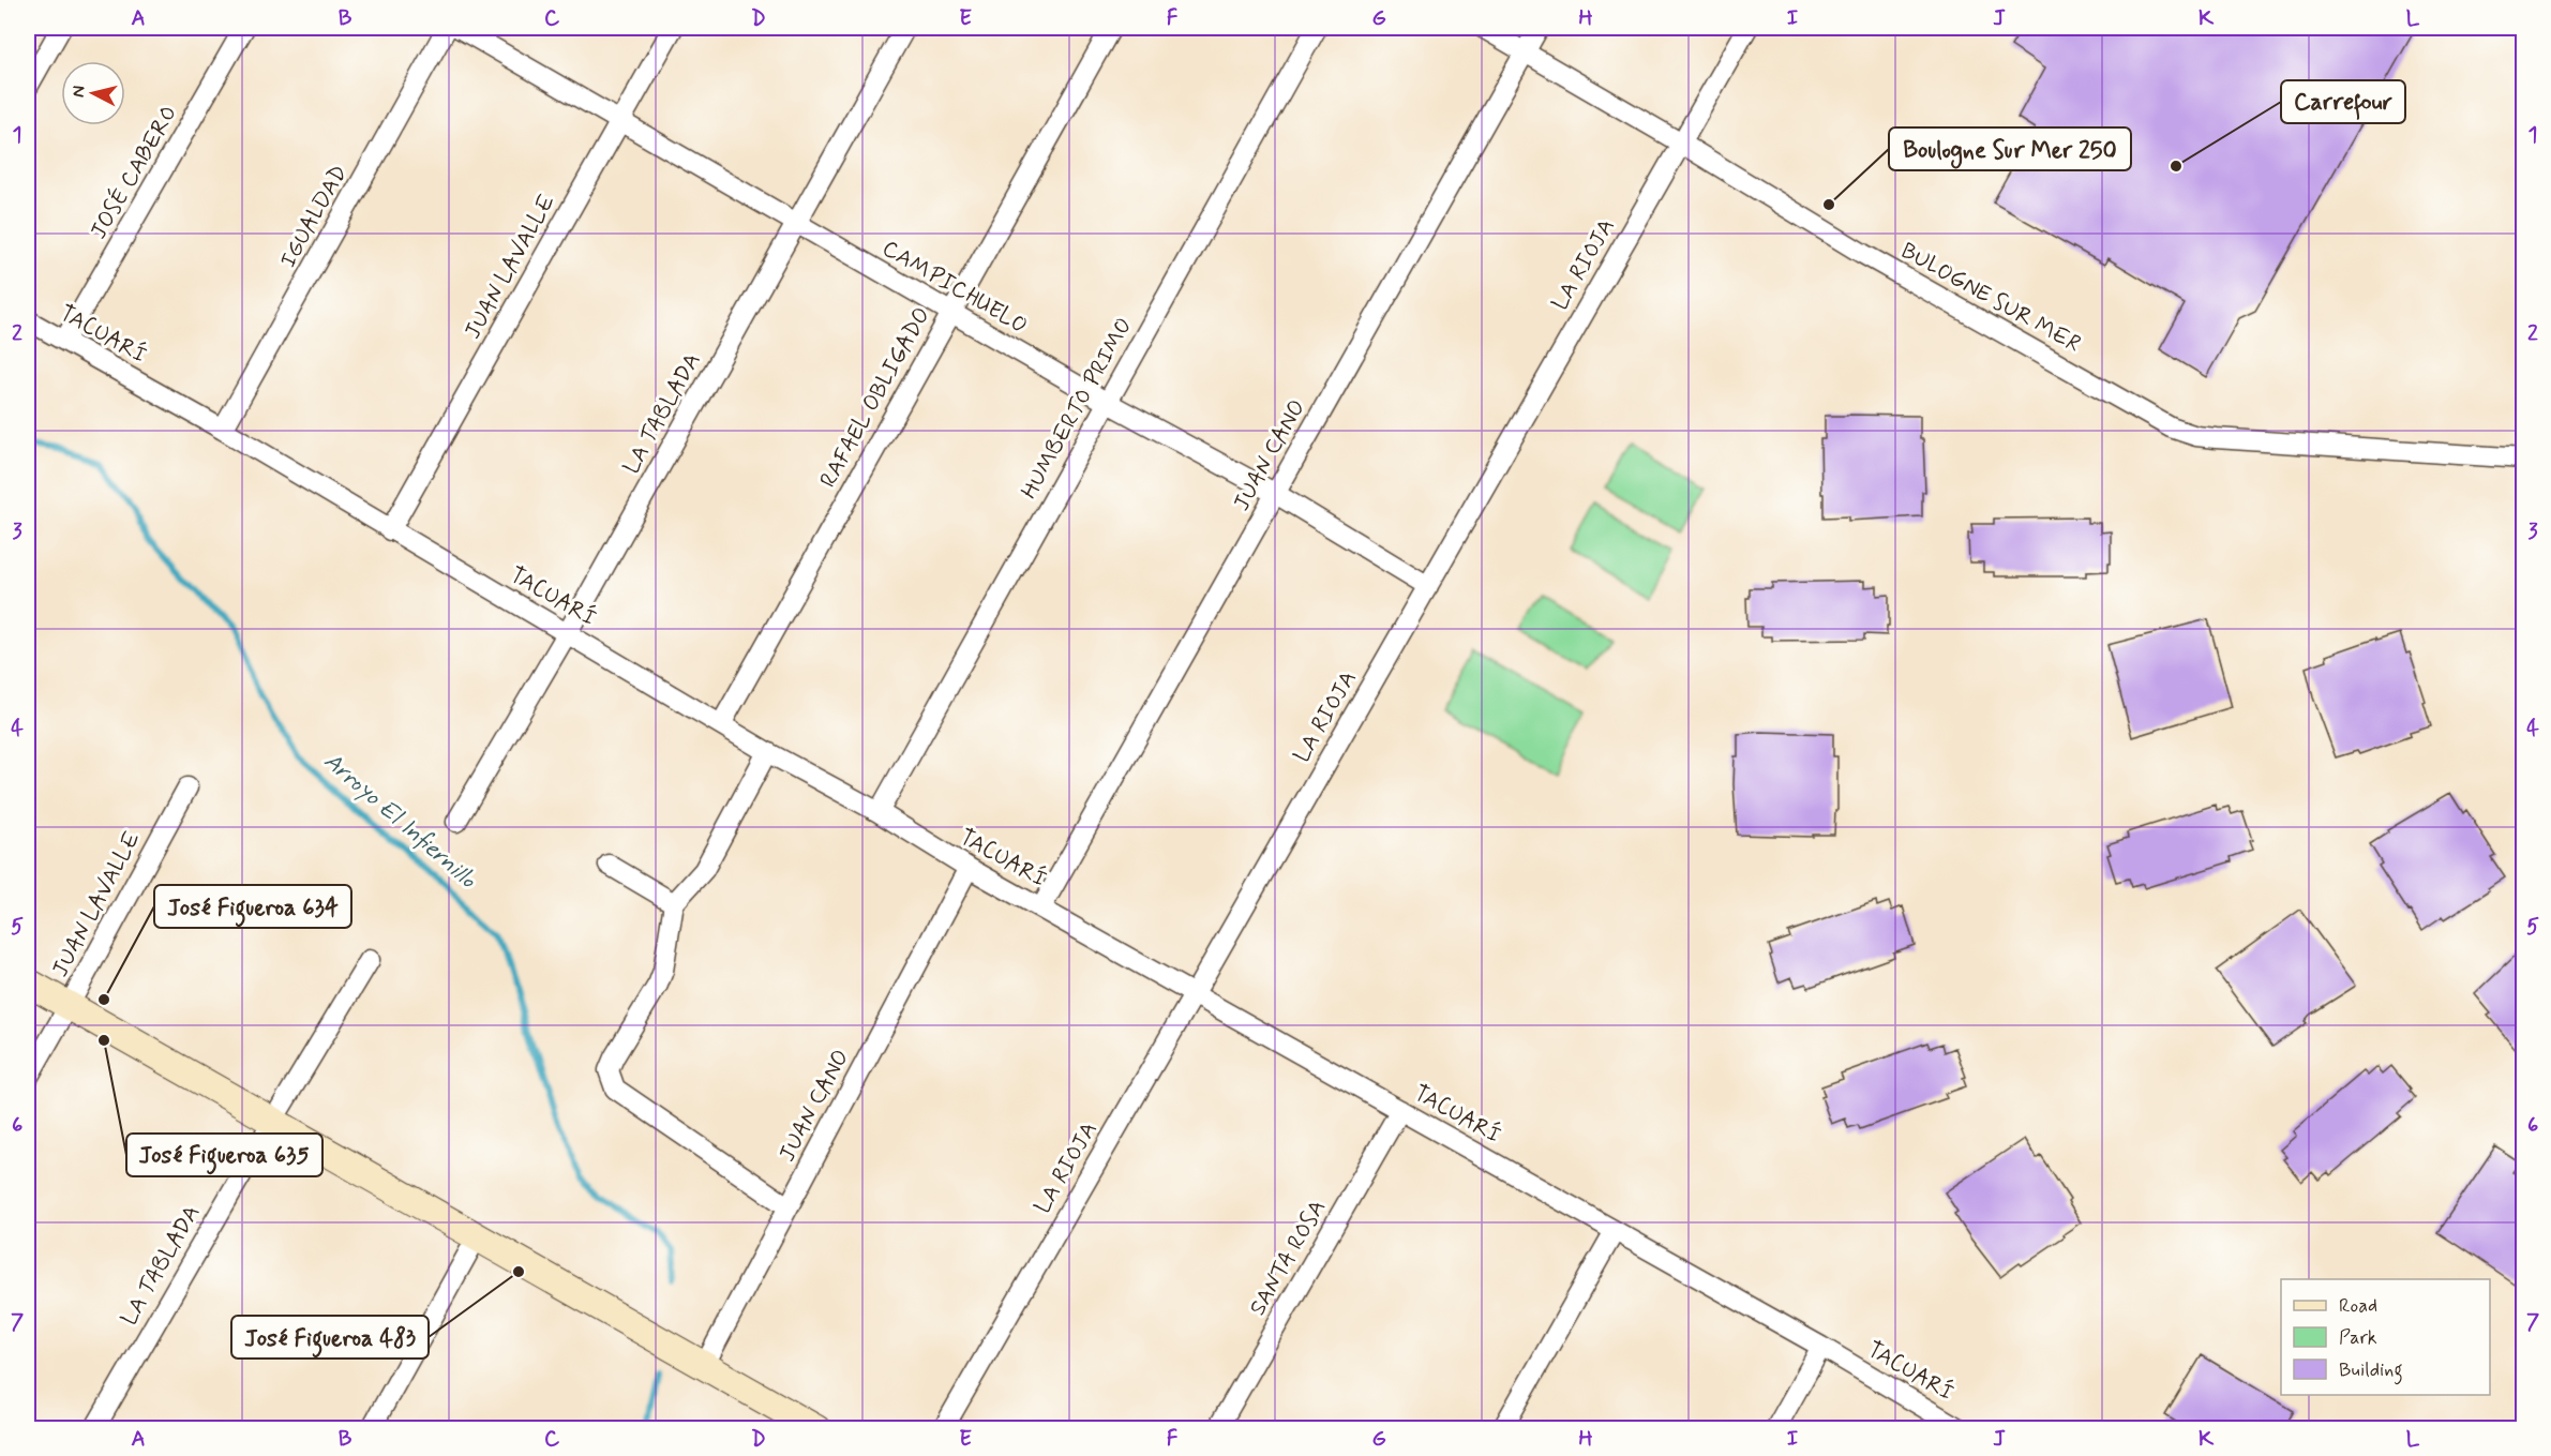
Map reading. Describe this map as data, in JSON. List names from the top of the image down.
{
  "streets": {
    "street": [
      "JOSÉ CABERO",
      "IGUALDAD",
      "LA RIOJA",
      "JUAN LAVALLE",
      "CAMPICHUELO",
      "BULOGNE SUR MER",
      "TACUARÍ",
      "RAFAEL OBLIGADO",
      "HUMBERTO PRIMO",
      "LA TABLADA",
      "JUAN CANO",
      "SANTA ROSA"
    ]
  },
  "crossings": [
    ["JOSÉ CABERO", "TACUARÍ"],
    ["IGUALDAD", "TACUARÍ"],
    ["LA RIOJA", "CAMPICHUELO"],
    ["LA RIOJA", "BULOGNE SUR MER"],
    ["LA RIOJA", "TACUARÍ"],
    ["JUAN LAVALLE", "CAMPICHUELO"],
    ["JUAN LAVALLE", "TACUARÍ"],
    ["CAMPICHUELO", "RAFAEL OBLIGADO"],
    ["CAMPICHUELO", "HUMBERTO PRIMO"],
    ["CAMPICHUELO", "LA TABLADA"],
    ["CAMPICHUELO", "JUAN CANO"],
    ["BULOGNE SUR MER", "JUAN CANO"],
    ["TACUARÍ", "RAFAEL OBLIGADO"],
    ["TACUARÍ", "HUMBERTO PRIMO"],
    ["TACUARÍ", "LA TABLADA"],
    ["TACUARÍ", "JUAN CANO"],
    ["TACUARÍ", "SANTA ROSA"]
  ],
  "water": ["Arroyo El Infiernillo"],
  "places": [
    "Carrefour",
    "Boulogne Sur Mer 250",
    "José Figueroa 634",
    "José Figueroa 635",
    "José Figueroa 483"
  ],
  "legend": ["Road", "Park", "Building"],
  "north": "left",
  "grid": {
    "columns": [
      "A",
      "B",
      "C",
      "D",
      "E",
      "F",
      "G",
      "H",
      "I",
      "J",
      "K",
      "L"
    ],
    "rows": [
      "1",
      "2",
      "3",
      "4",
      "5",
      "6",
      "7"
    ]
  }
}
